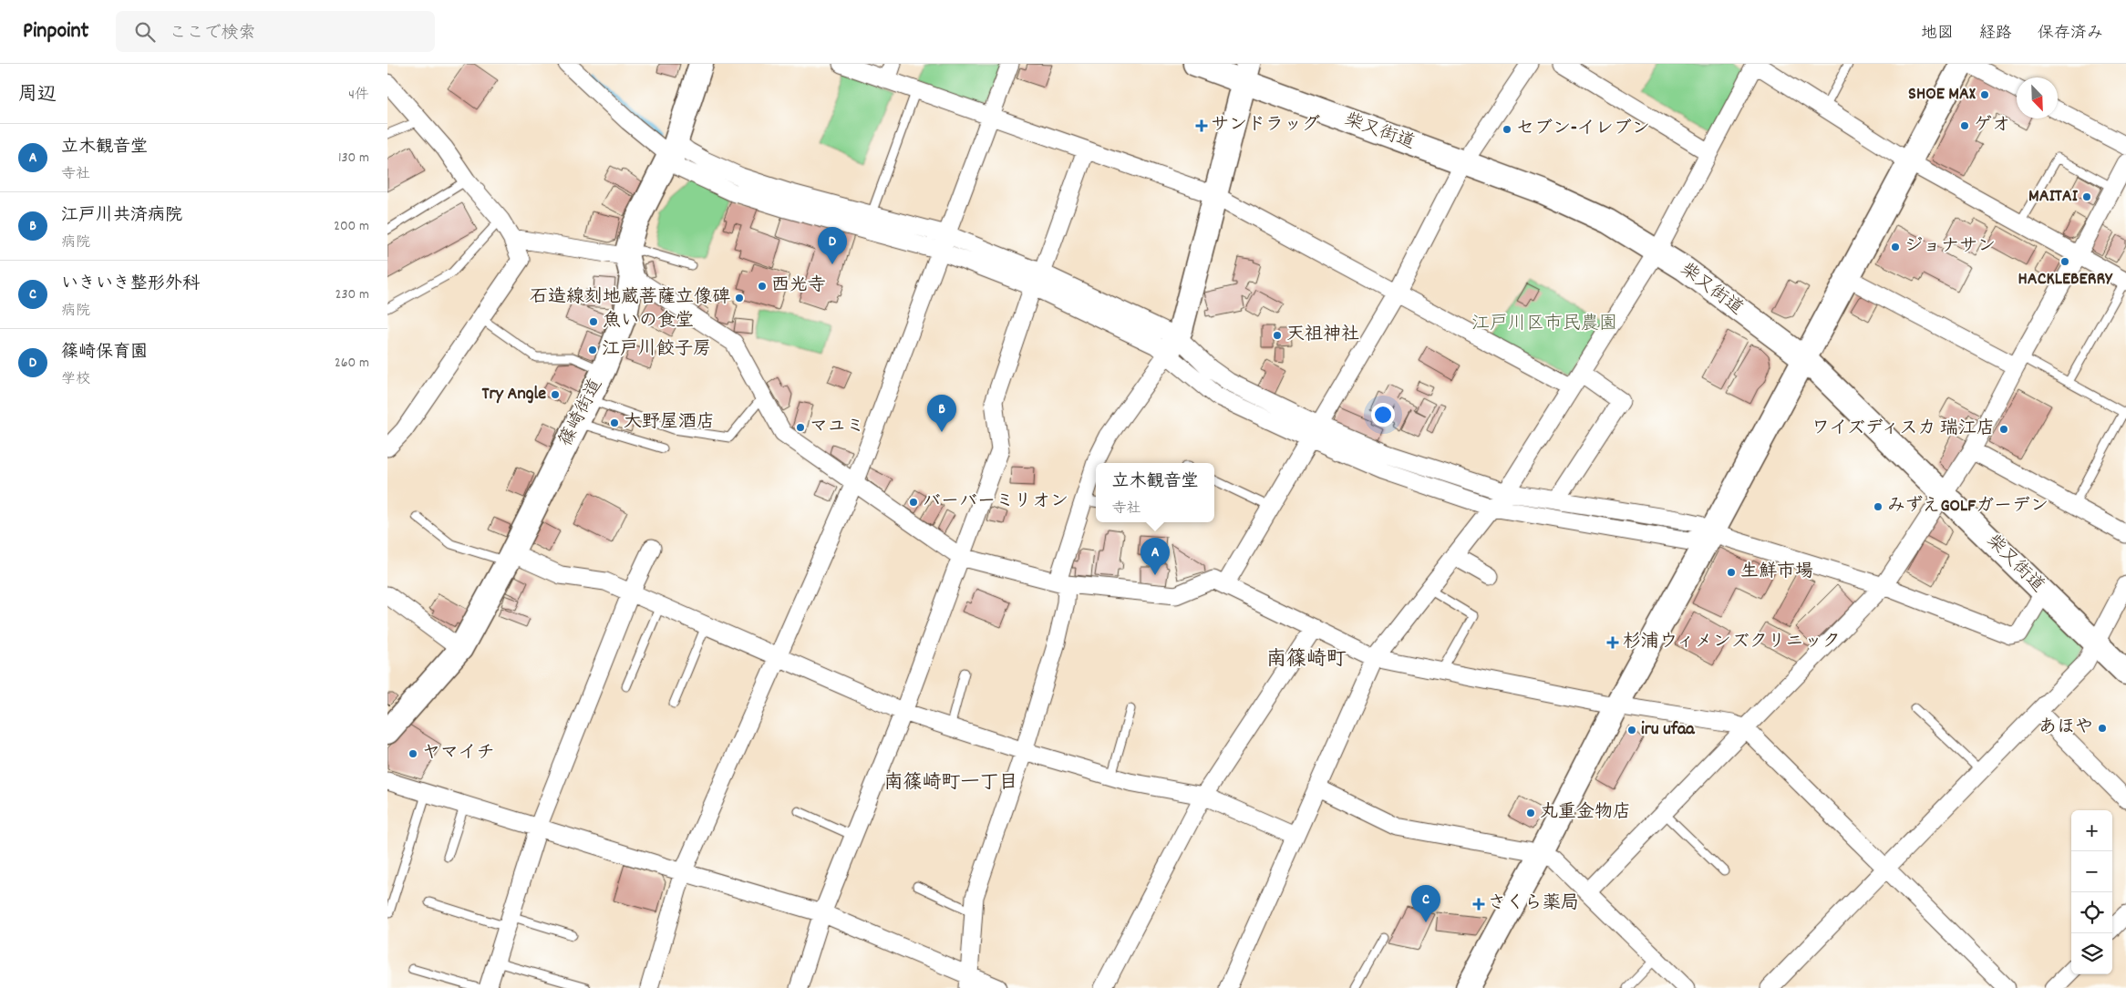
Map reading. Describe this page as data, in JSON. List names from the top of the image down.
{
  "streets": {
    "street": ["柴又街道", "篠崎街道"]
  },
  "districts": ["南篠崎町", "南篠崎町一丁目"],
  "parks": ["江戸川区市民農園"],
  "places": {
    "other": [
      "SHOE MAX",
      "ゲオ",
      "セブン-イレブン",
      "MAITAI",
      "ジョナサン",
      "HACKLEBERRY",
      "西光寺",
      "石造線刻地蔵菩薩立像碑",
      "魚いの食堂",
      "天祖神社",
      "江戸川餃子房",
      "Try Angle",
      "大野屋酒店",
      "マユミ",
      "ワイズディスカ 瑞江店",
      "バーバーミリオン",
      "みずえGOLFガーデン",
      "生鮮市場",
      "あほや",
      "iru ufaa",
      "ヤマイチ",
      "丸重金物店"
    ],
    "health": ["サンドラッグ", "杉浦ウィメンズクリニック", "さくら薬局"]
  },
  "north": "bottom right",
  "page": {
    "header": "Pinpoint",
    "search": "ここで検索",
    "nav": ["地図", "経路", "保存済み"],
    "heading": ["周辺", "4件"],
    "list": [
      {
        "mark": "A",
        "name": "立木観音堂",
        "note": "寺社",
        "value": "130 m"
      },
      {
        "mark": "B",
        "name": "江戸川共済病院",
        "note": "病院",
        "value": "200 m"
      },
      {
        "mark": "C",
        "name": "いきいき整形外科",
        "note": "病院",
        "value": "230 m"
      },
      {
        "mark": "D",
        "name": "篠崎保育園",
        "note": "学校",
        "value": "260 m"
      }
    ],
    "pins": [
      "D",
      "B",
      "A",
      "C"
    ],
    "popup": ["立木観音堂", "寺社"],
    "map_buttons": ["+", "−"]
  }
}
